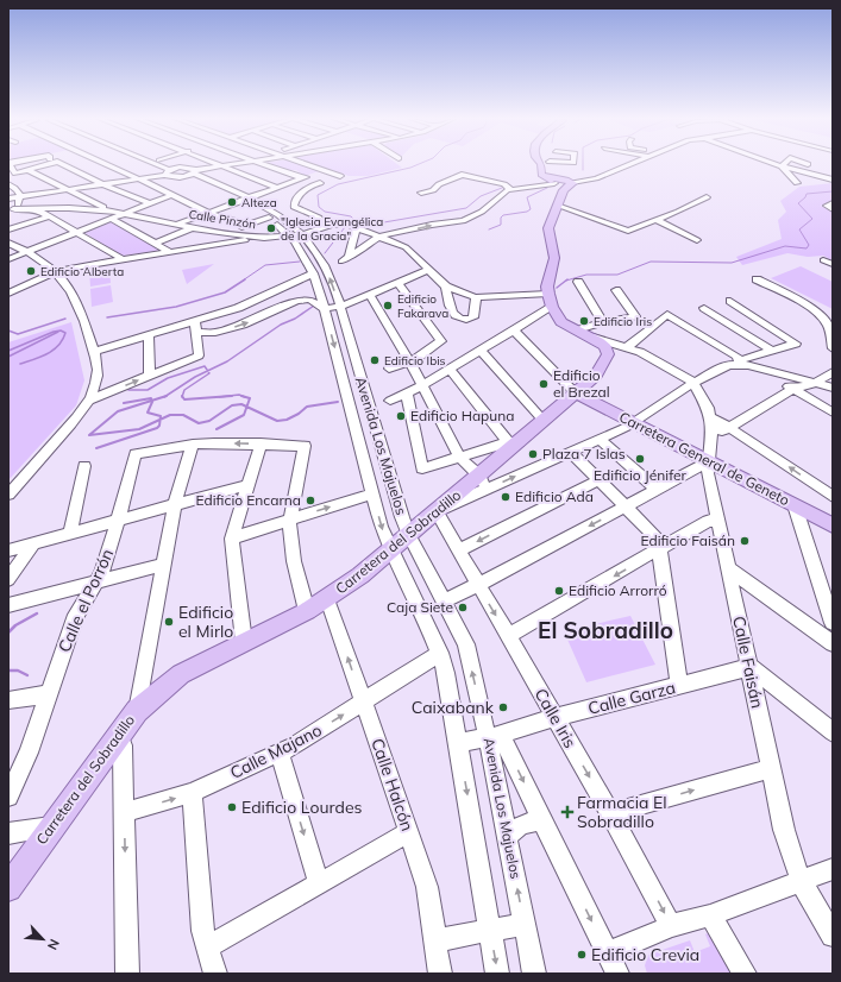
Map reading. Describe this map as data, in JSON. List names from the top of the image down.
{
  "streets": {
    "main road": ["Carretera General de Geneto", "Carretera del Sobradillo"],
    "street": [
      "Calle Pinzón",
      "Avenida Los Majuelos",
      "Calle el Porrón",
      "Calle Faisán",
      "Calle Garza",
      "Calle Iris",
      "Calle Majano",
      "Calle Halcón"
    ]
  },
  "crossings": [
    ["Calle Pinzón", "Avenida Los Majuelos"],
    ["Calle Pinzón", "Carretera del Sobradillo"],
    ["Avenida Los Majuelos", "Carretera del Sobradillo"],
    ["Avenida Los Majuelos", "Calle Garza"],
    ["Avenida Los Majuelos", "Calle Majano"],
    ["Carretera General de Geneto", "Carretera del Sobradillo"],
    ["Carretera General de Geneto", "Calle Faisán"],
    ["Carretera del Sobradillo", "Calle Iris"],
    ["Carretera del Sobradillo", "Calle Halcón"],
    ["Calle Faisán", "Calle Garza"],
    ["Calle Garza", "Calle Iris"],
    ["Calle Majano", "Calle Halcón"]
  ],
  "one_way": ["Calle Majano"],
  "districts": ["El Sobradillo"],
  "places": {
    "other": [
      "Alteza",
      "\"Iglesia Evangélica de la Gracia\"",
      "Edificio Alberta",
      "Edificio Fakarava",
      "Edificio Iris",
      "Edificio Ibis",
      "Edificio el Brezal",
      "Edificio Hapuna",
      "Plaza 7 Islas",
      "Edificio Jénifer",
      "Edificio Ada",
      "Edificio Encarna",
      "Edificio Faisán",
      "Edificio Arrorró",
      "Caja Siete",
      "Edificio el Mirlo",
      "Caixabank",
      "Edificio Lourdes",
      "Edificio Crevia"
    ],
    "health": ["Farmacia El Sobradillo"]
  },
  "north": "bottom right"
}
